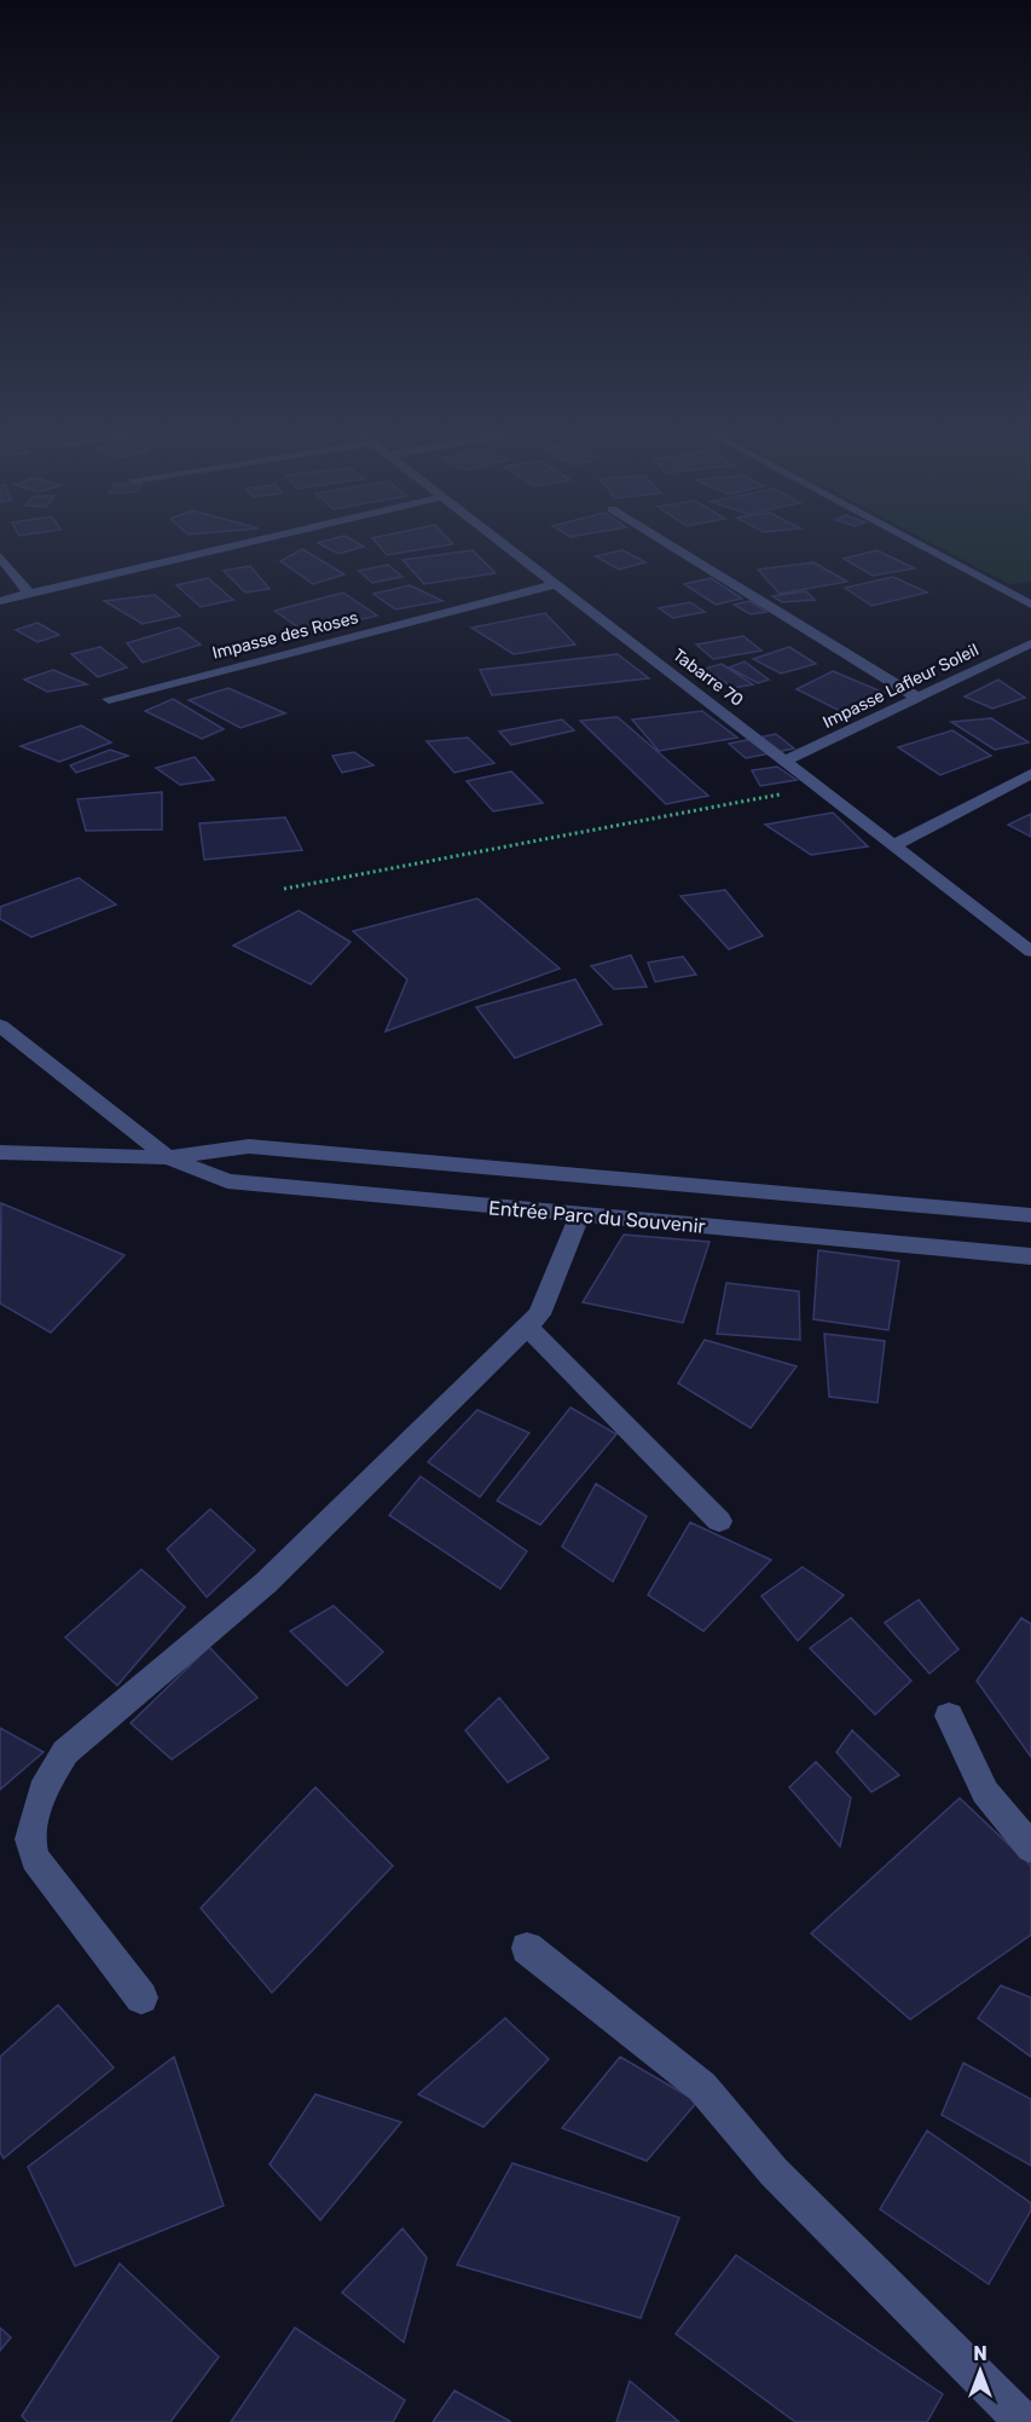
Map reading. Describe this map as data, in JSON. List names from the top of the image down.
{
  "streets": {
    "street": [
      "Impasse des Roses",
      "Tabarre 70",
      "Impasse Lafleur Soleil",
      "Entrée Parc du Souvenir"
    ]
  },
  "crossings": [
    ["Impasse des Roses", "Tabarre 70"],
    ["Tabarre 70", "Impasse Lafleur Soleil"]
  ],
  "north": "top"
}
